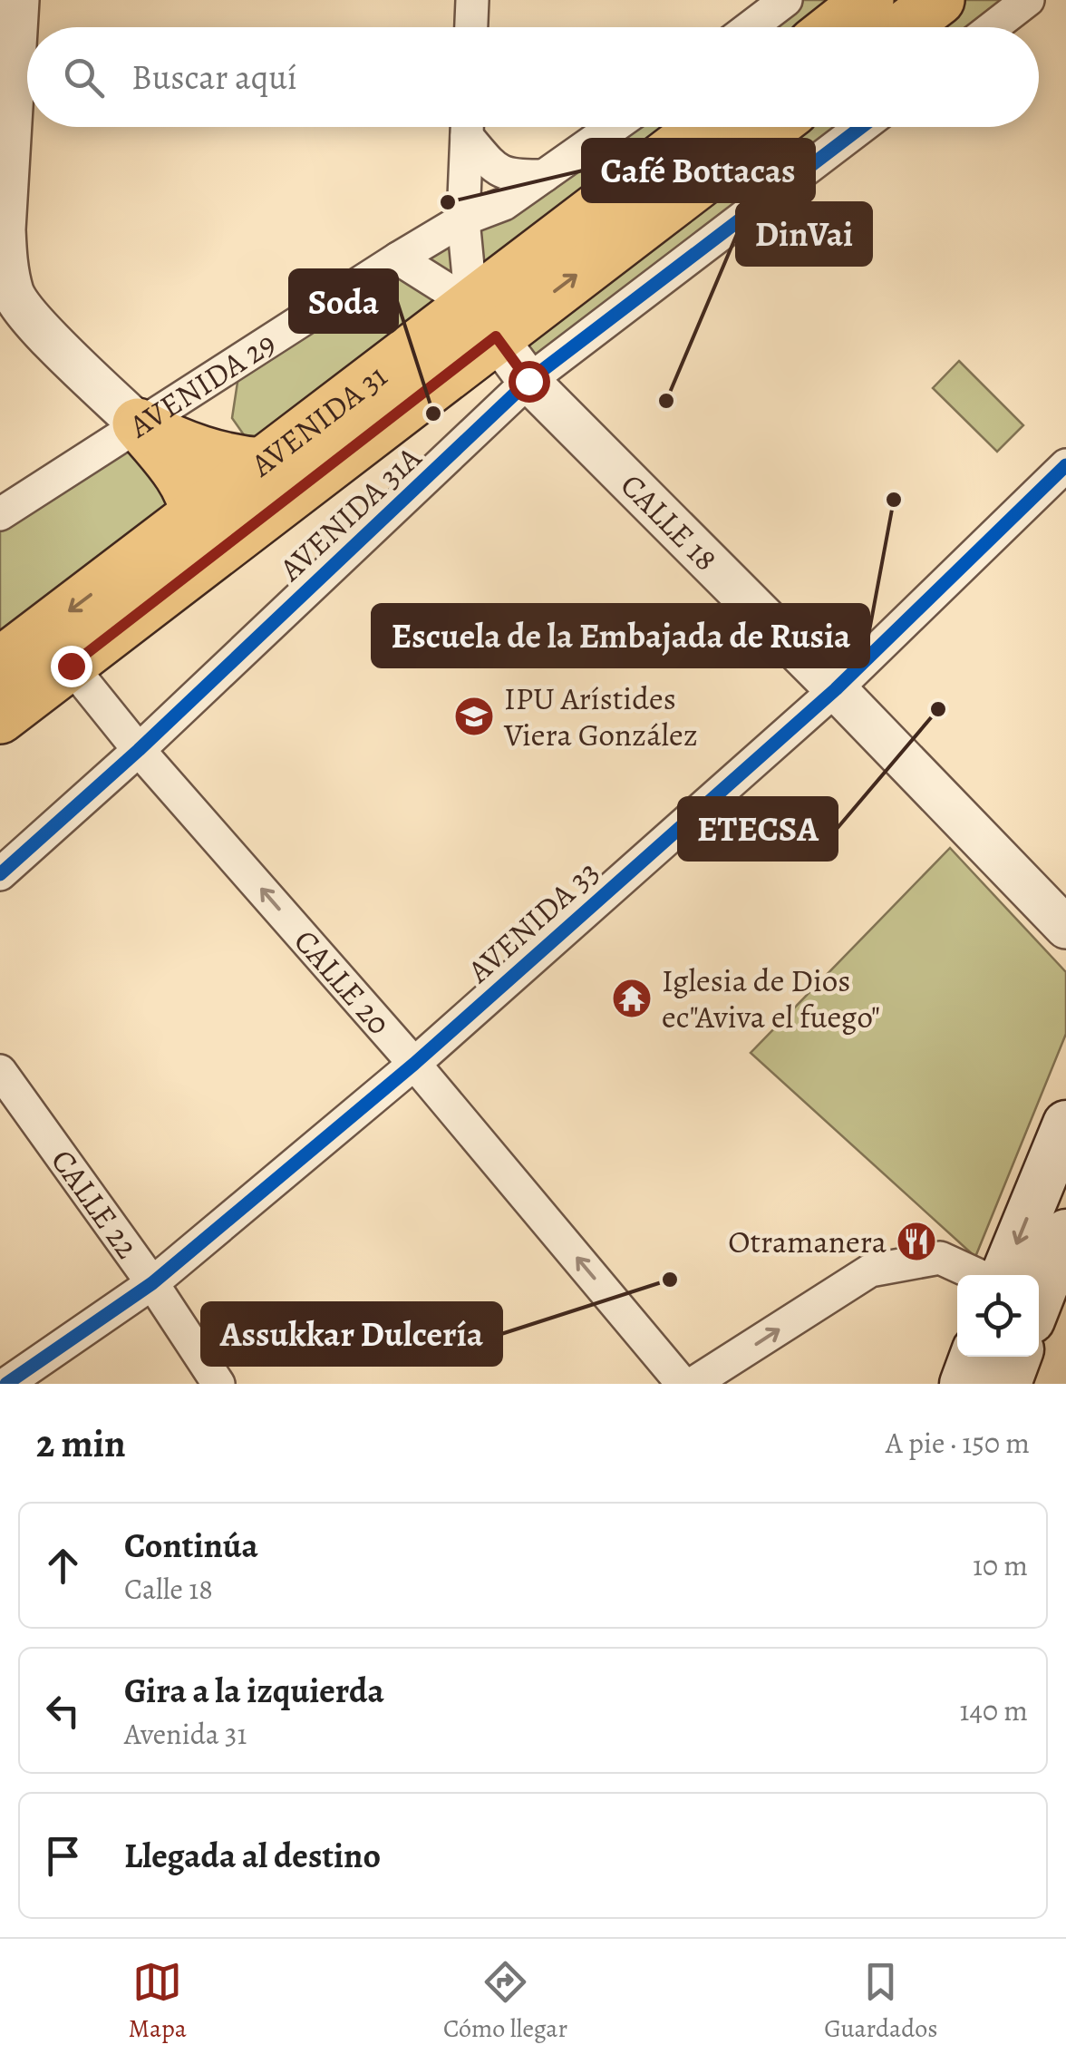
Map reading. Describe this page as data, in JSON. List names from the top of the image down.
{
  "streets": {
    "main road": ["AVENIDA 31"],
    "street": [
      "AVENIDA 29",
      "AVENIDA 31A",
      "CALLE 18",
      "AVENIDA 33",
      "CALLE 20",
      "CALLE 22"
    ]
  },
  "crossings": [
    ["AVENIDA 29", "CALLE 18"],
    ["AVENIDA 31", "CALLE 18"],
    ["AVENIDA 31", "CALLE 20"],
    ["AVENIDA 31A", "CALLE 18"],
    ["AVENIDA 31A", "CALLE 20"],
    ["CALLE 18", "AVENIDA 33"],
    ["AVENIDA 33", "CALLE 20"],
    ["AVENIDA 33", "CALLE 22"]
  ],
  "one_way": ["CALLE 20"],
  "places": {
    "other": [
      "Café Bottacas",
      "DinVai",
      "Soda",
      "Escuela de la Embajada de Rusia",
      "ETECSA",
      "Assukkar Dulcería"
    ],
    "school or university": ["IPU Arístides Viera González"],
    "temple": ["Iglesia de Dios ec\"Aviva el fuego\""],
    "restaurant": ["Otramanera"]
  },
  "page": {
    "search": "Buscar aquí",
    "heading": ["2 min", "A pie · 150 m"],
    "list": [
      ["Continúa", "Calle 18", "10 m"],
      ["Gira a la izquierda", "Avenida 31", "140 m"],
      "Llegada al destino"
    ],
    "nav": ["Mapa", "Cómo llegar", "Guardados"]
  }
}
